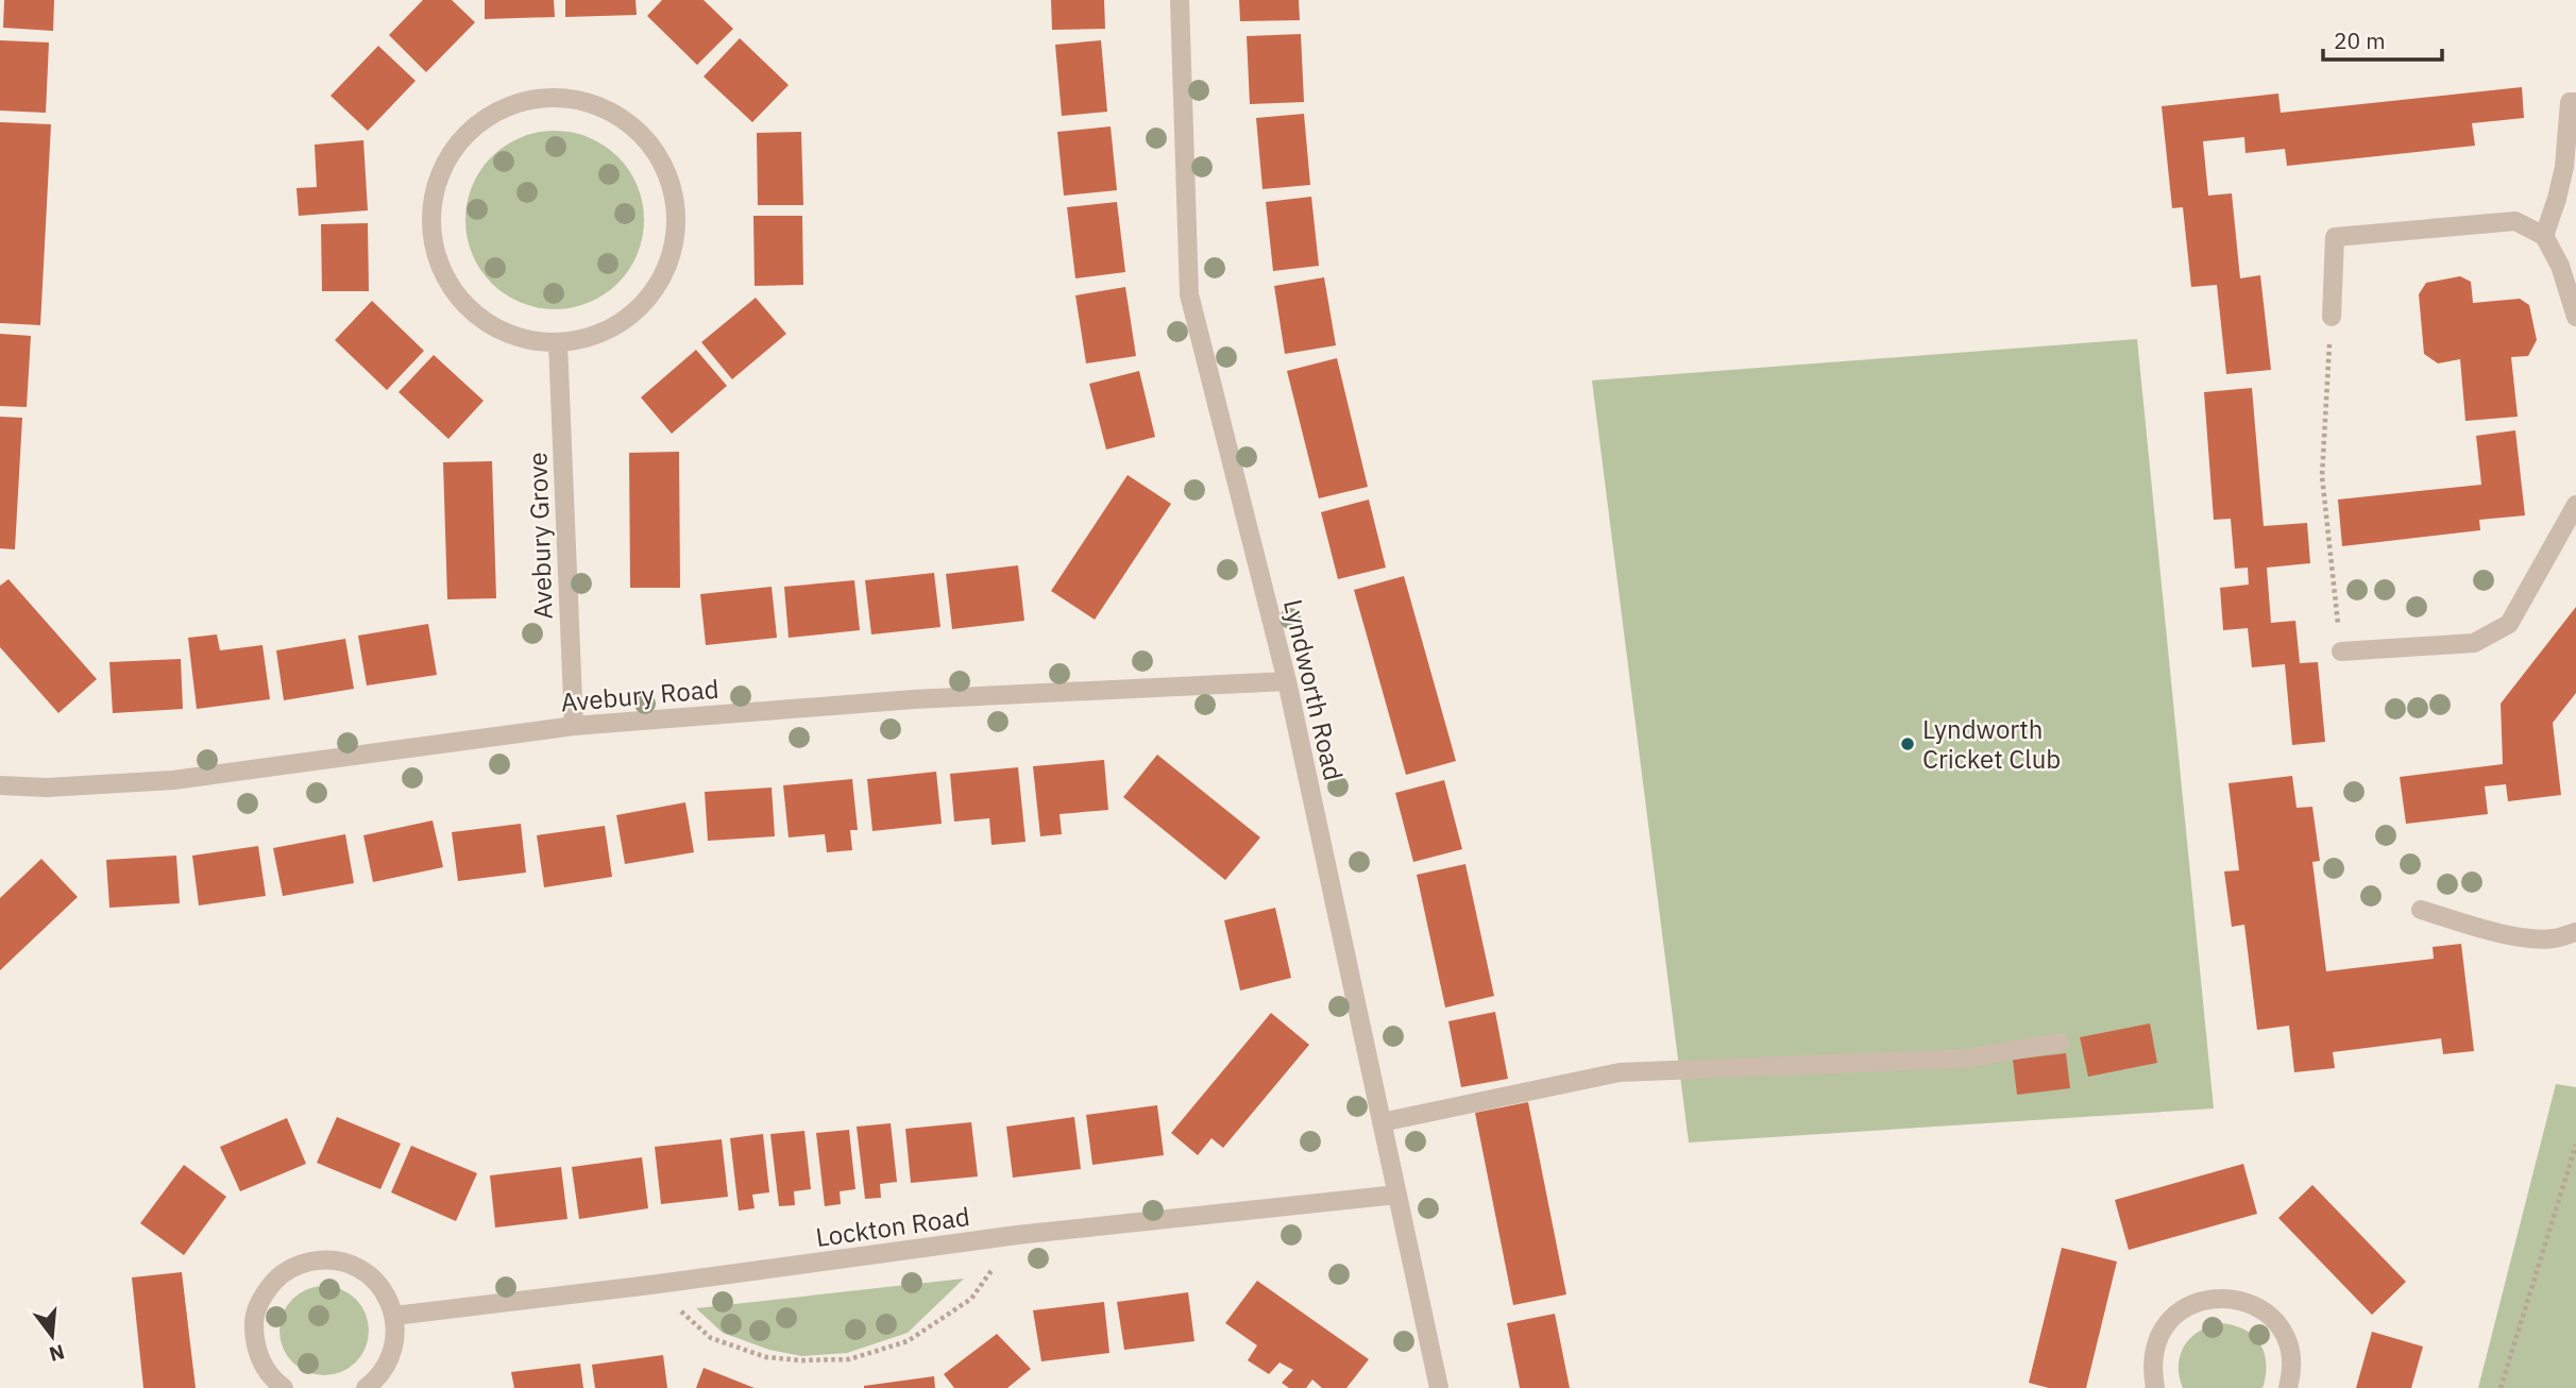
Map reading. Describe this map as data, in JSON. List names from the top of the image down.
{
  "streets": {
    "street": [
      "Avebury Grove",
      "Lyndworth Road",
      "Avebury Road",
      "Lockton Road"
    ]
  },
  "crossings": [
    ["Avebury Grove", "Avebury Road"],
    ["Lyndworth Road", "Avebury Road"],
    ["Lyndworth Road", "Lockton Road"]
  ],
  "places": ["Lyndworth Cricket Club"],
  "scale_bar": "20 m",
  "north": "bottom"
}
